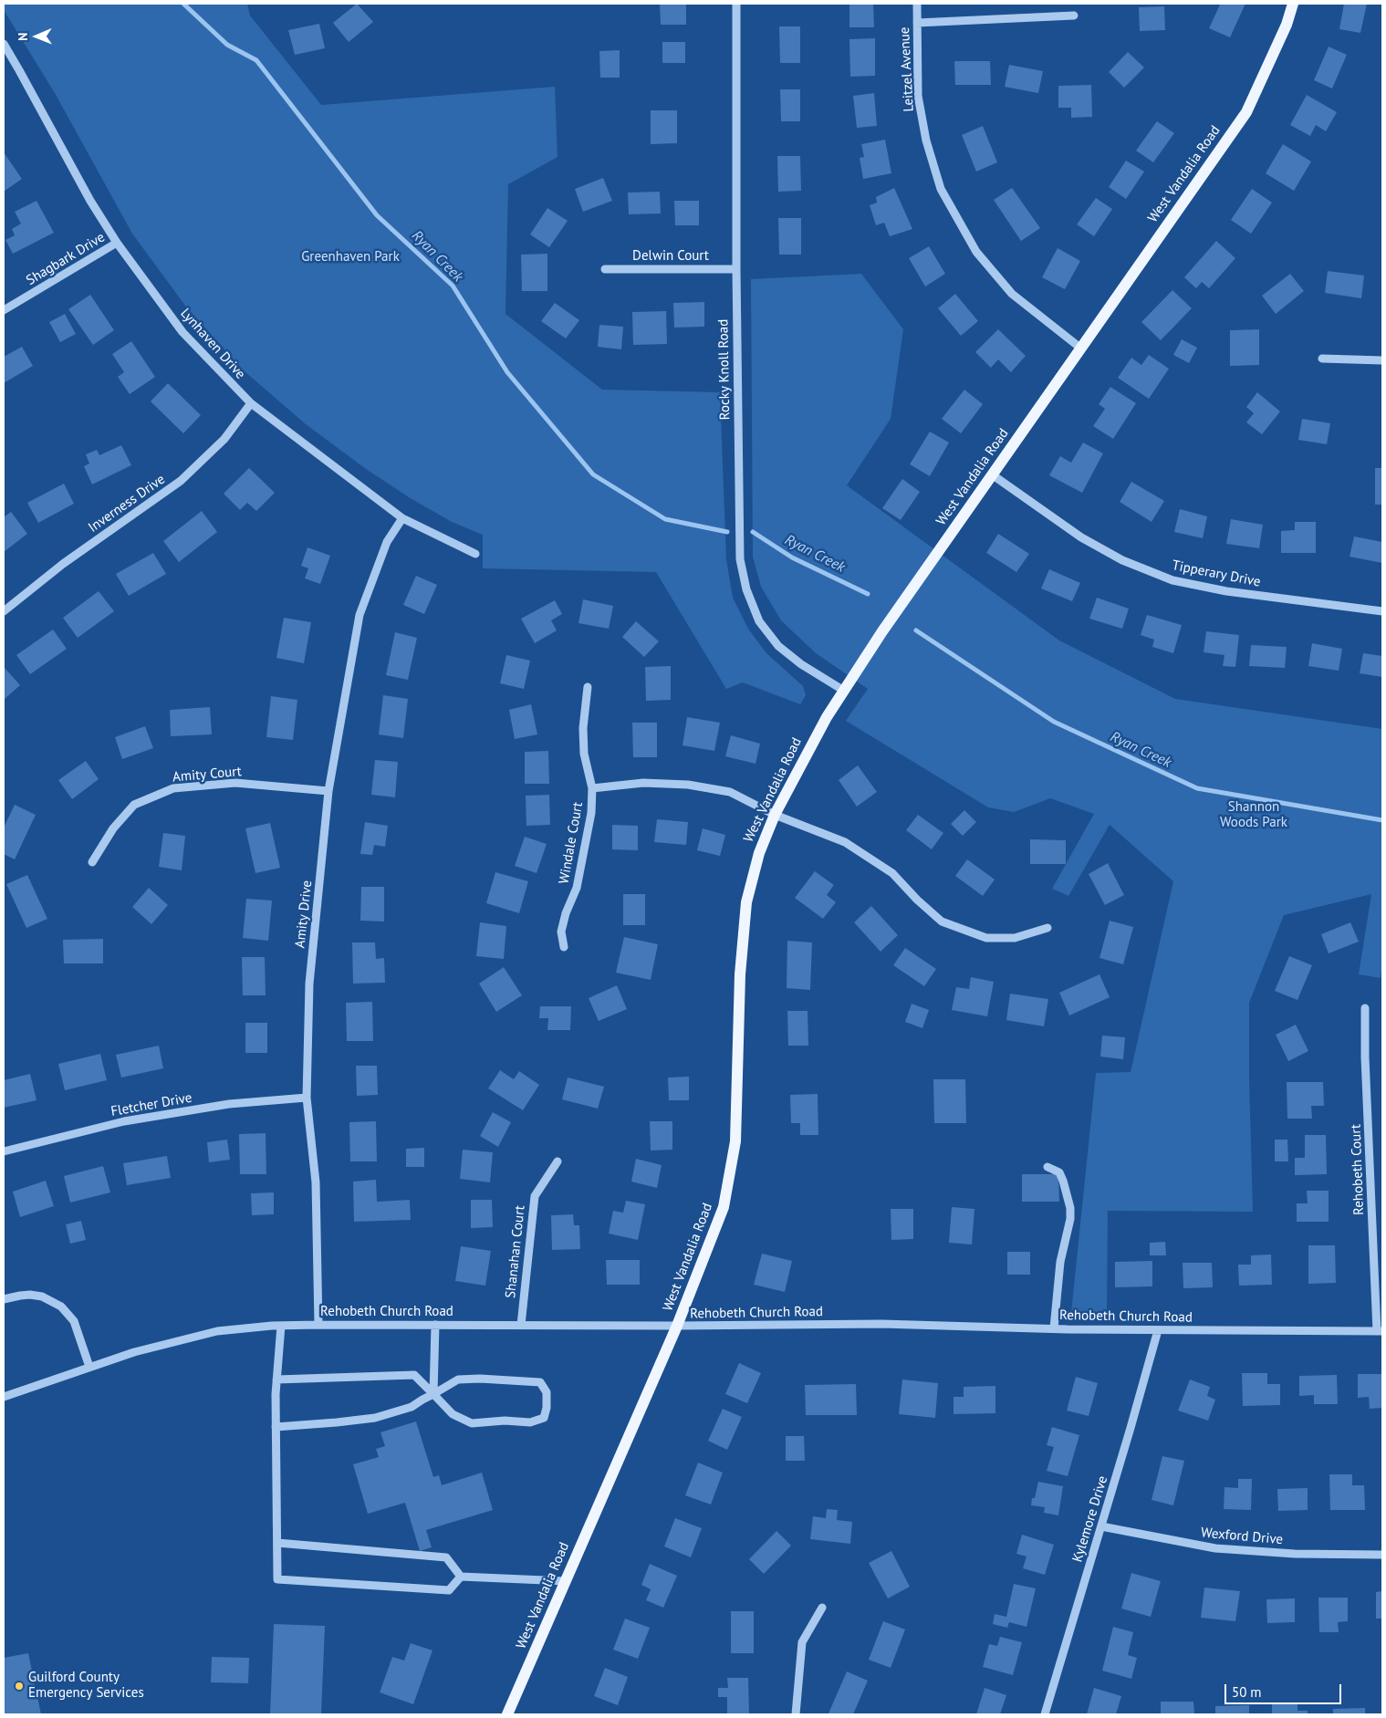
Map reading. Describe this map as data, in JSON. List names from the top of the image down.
{
  "streets": {
    "main road": ["West Vandalia Road"],
    "street": [
      "Leitzel Avenue",
      "Delwin Court",
      "Shagbark Drive",
      "Lynhaven Drive",
      "Rocky Knoll Road",
      "Inverness Drive",
      "Tipperary Drive",
      "Amity Court",
      "Windale Court",
      "Amity Drive",
      "Fletcher Drive",
      "Rehobeth Court",
      "Shanahan Court",
      "Rehobeth Church Road",
      "Kylemore Drive",
      "Wexford Drive"
    ]
  },
  "crossings": [
    ["Leitzel Avenue", "West Vandalia Road"],
    ["West Vandalia Road", "Rocky Knoll Road"],
    ["West Vandalia Road", "Tipperary Drive"],
    ["West Vandalia Road", "Rehobeth Church Road"],
    ["Delwin Court", "Rocky Knoll Road"],
    ["Shagbark Drive", "Lynhaven Drive"],
    ["Lynhaven Drive", "Inverness Drive"],
    ["Lynhaven Drive", "Amity Drive"],
    ["Amity Court", "Amity Drive"],
    ["Amity Drive", "Fletcher Drive"],
    ["Amity Drive", "Rehobeth Church Road"],
    ["Rehobeth Court", "Rehobeth Church Road"],
    ["Shanahan Court", "Rehobeth Church Road"],
    ["Rehobeth Church Road", "Kylemore Drive"],
    ["Kylemore Drive", "Wexford Drive"]
  ],
  "water": ["Ryan Creek"],
  "parks": ["Greenhaven Park", "Shannon Woods Park"],
  "places": ["Guilford County Emergency Services"],
  "scale_bar": "50 m",
  "north": "left"
}
